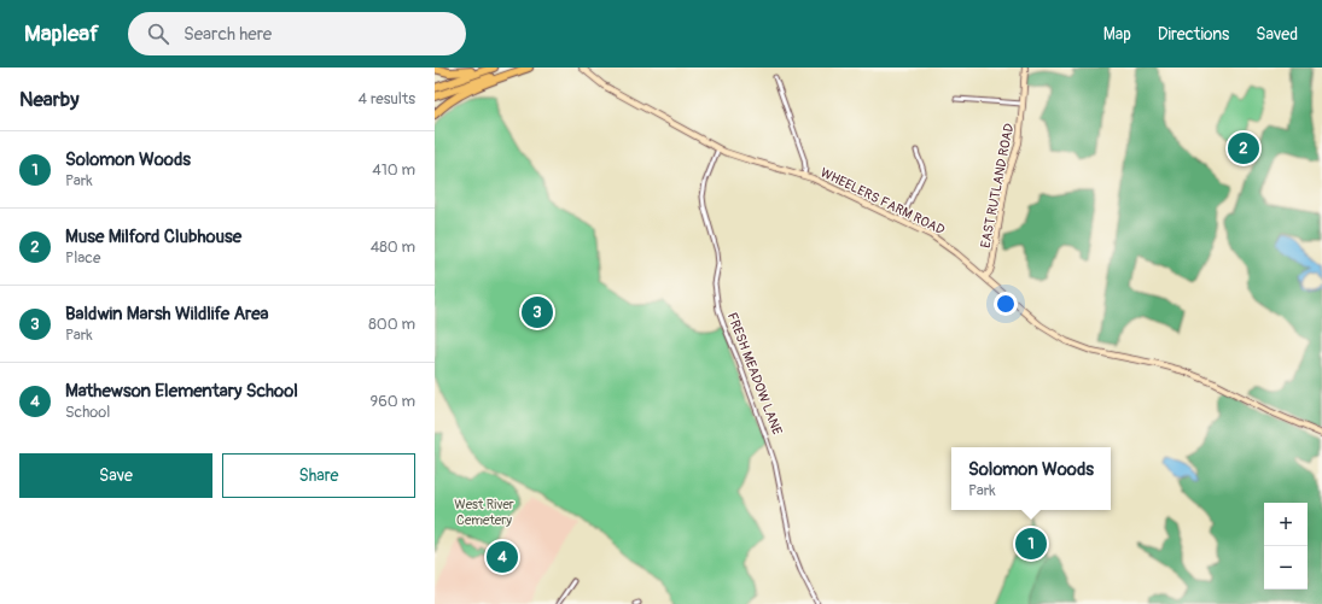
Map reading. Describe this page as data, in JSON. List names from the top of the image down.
{
  "streets": {
    "main road": ["EAST RUTLAND ROAD", "WHEELERS FARM ROAD"],
    "street": ["FRESH MEADOW LANE"]
  },
  "crossings": [
    ["EAST RUTLAND ROAD", "WHEELERS FARM ROAD"],
    ["WHEELERS FARM ROAD", "FRESH MEADOW LANE"]
  ],
  "parks": ["West River Cemetery"],
  "page": {
    "header": "Mapleaf",
    "search": "Search here",
    "nav": ["Map", "Directions", "Saved"],
    "heading": ["Nearby", "4 results"],
    "list": [
      {
        "mark": "1",
        "name": "Solomon Woods",
        "note": "Park",
        "value": "410 m"
      },
      {
        "mark": "2",
        "name": "Muse Milford Clubhouse",
        "note": "Place",
        "value": "480 m"
      },
      {
        "mark": "3",
        "name": "Baldwin Marsh Wildlife Area",
        "note": "Park",
        "value": "800 m"
      },
      {
        "mark": "4",
        "name": "Mathewson Elementary School",
        "note": "School",
        "value": "960 m"
      }
    ],
    "pins": [
      "2",
      "3",
      "1",
      "4"
    ],
    "buttons": ["Save", "Share"],
    "popup": ["Solomon Woods", "Park"],
    "map_buttons": ["+", "−"]
  }
}
